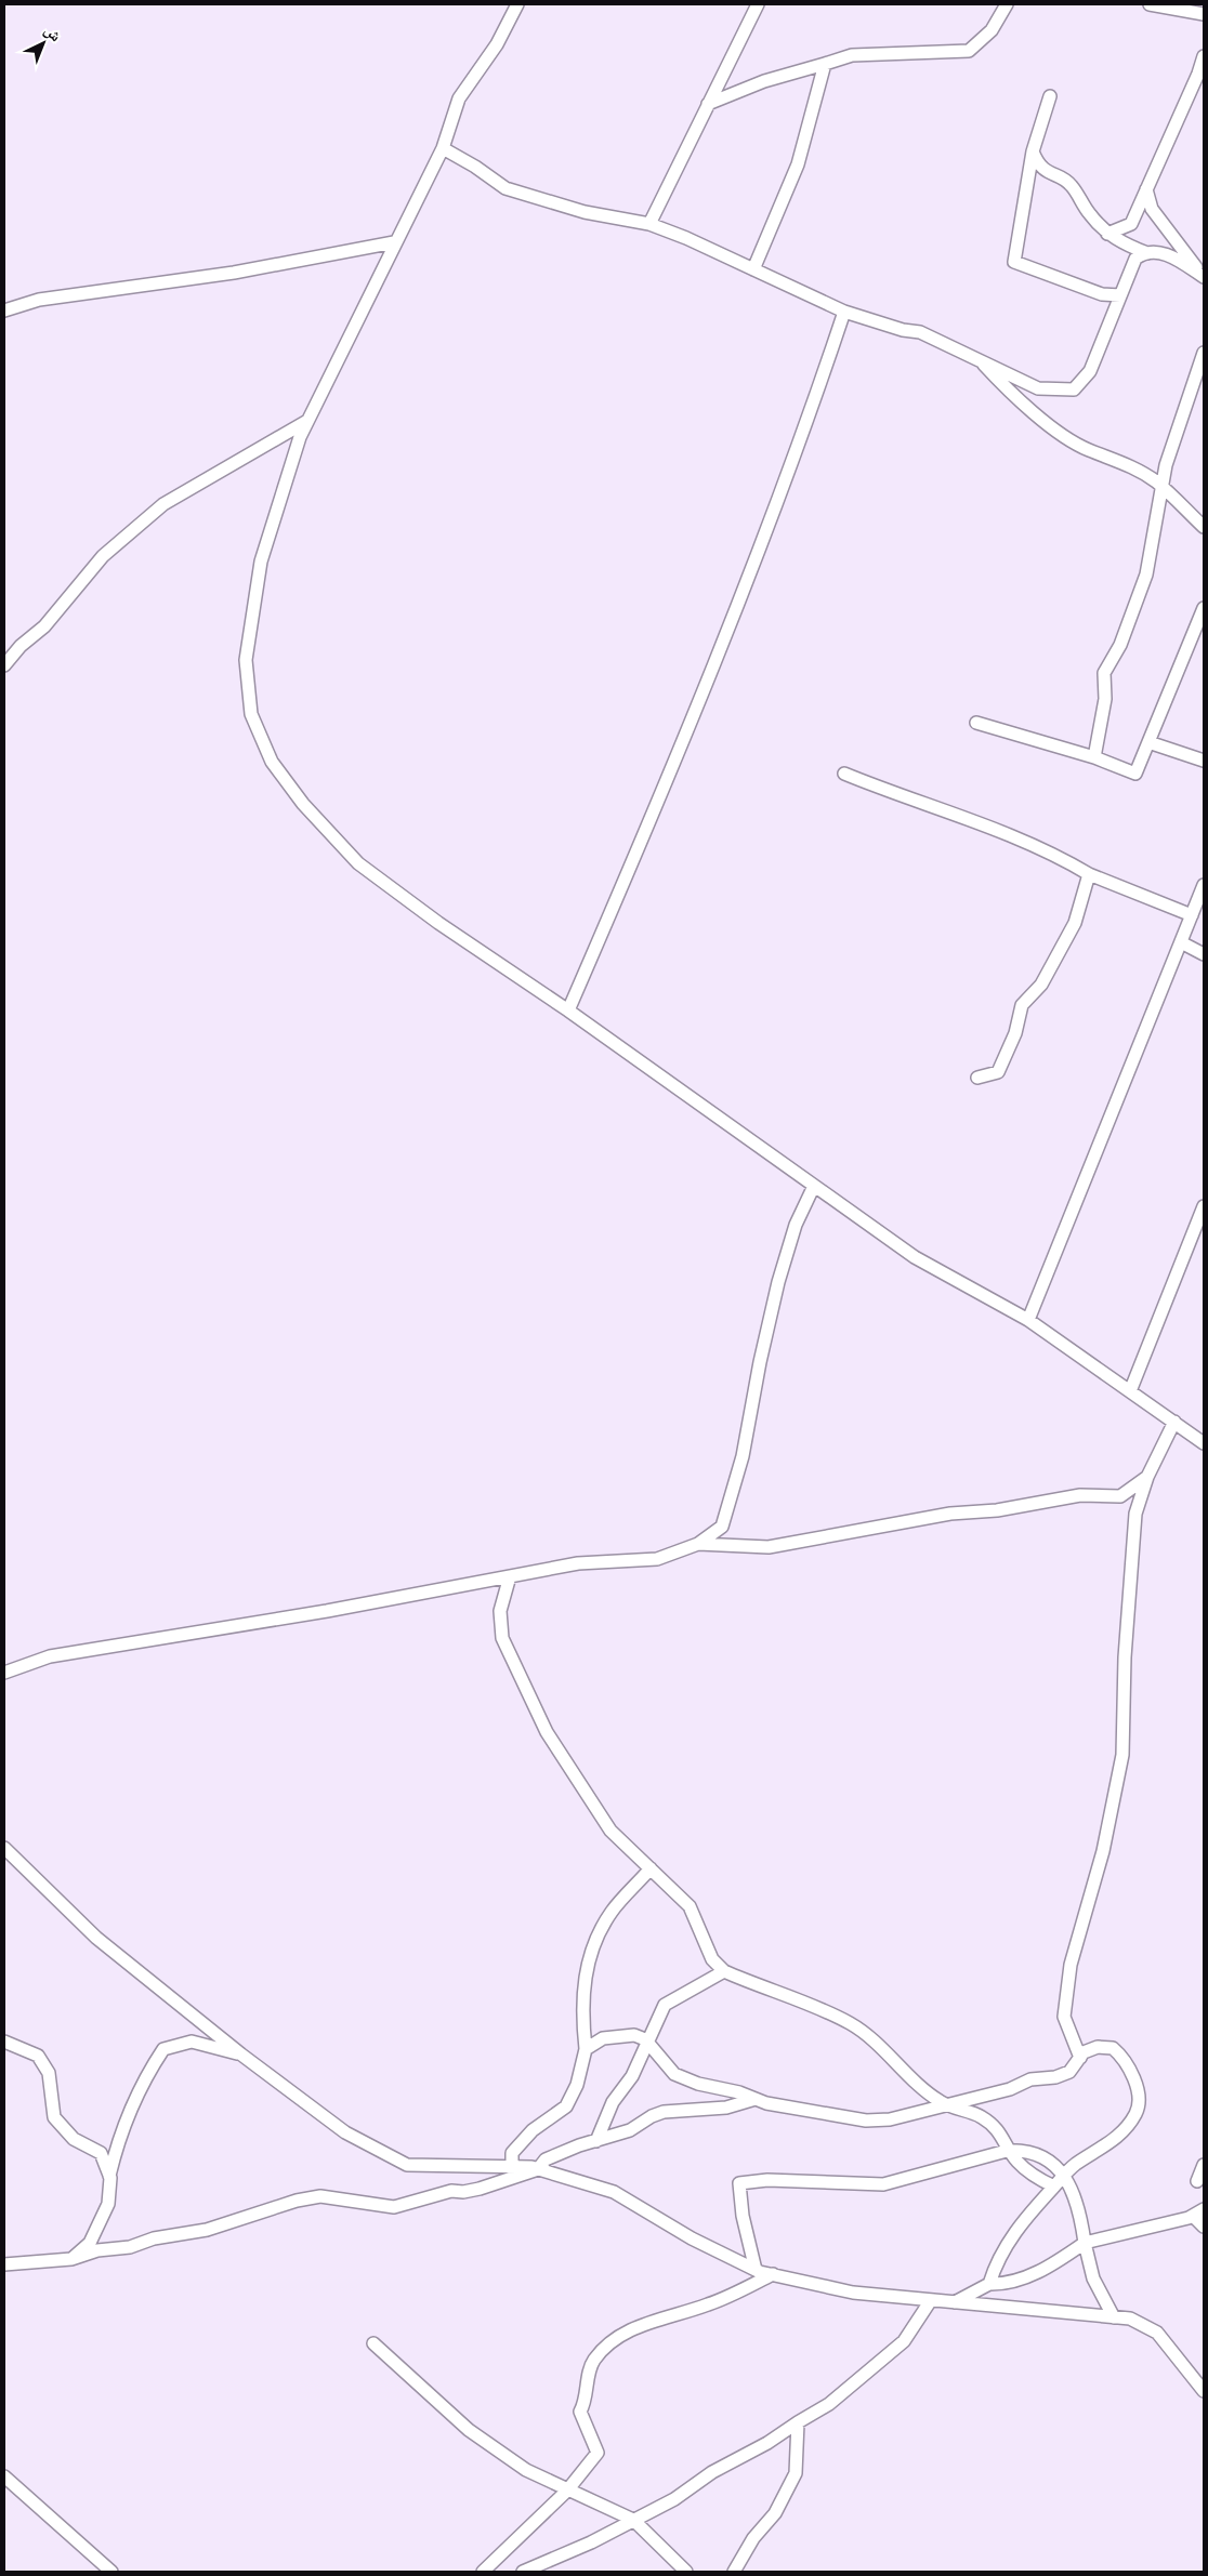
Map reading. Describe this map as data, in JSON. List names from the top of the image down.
{
  "north": "top right"
}
